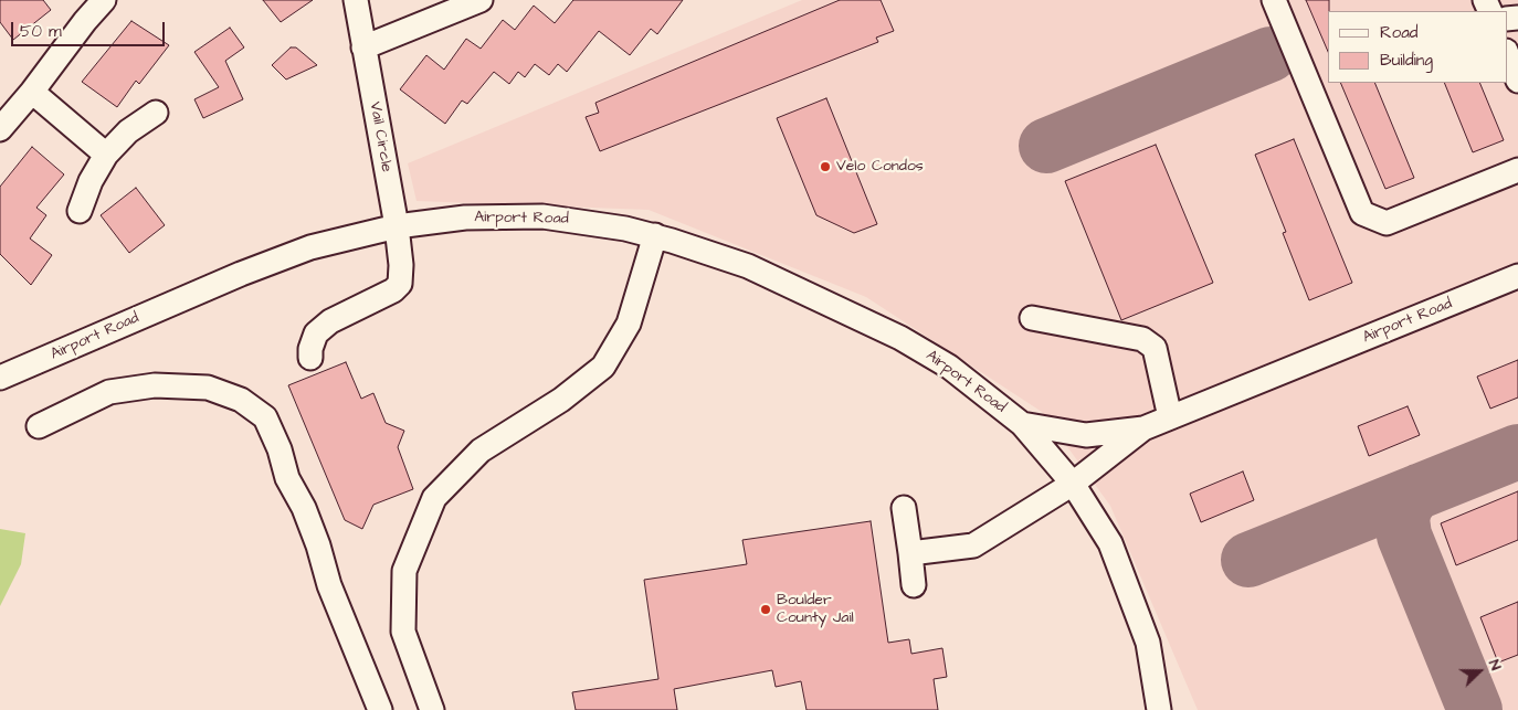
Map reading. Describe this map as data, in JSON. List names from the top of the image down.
{
  "streets": {
    "street": ["Vail Circle", "Airport Road"]
  },
  "crossings": [
    ["Vail Circle", "Airport Road"]
  ],
  "places": ["Velo Condos", "Boulder County Jail"],
  "legend": ["Road", "Building"],
  "scale_bar": "50 m",
  "north": "right"
}
